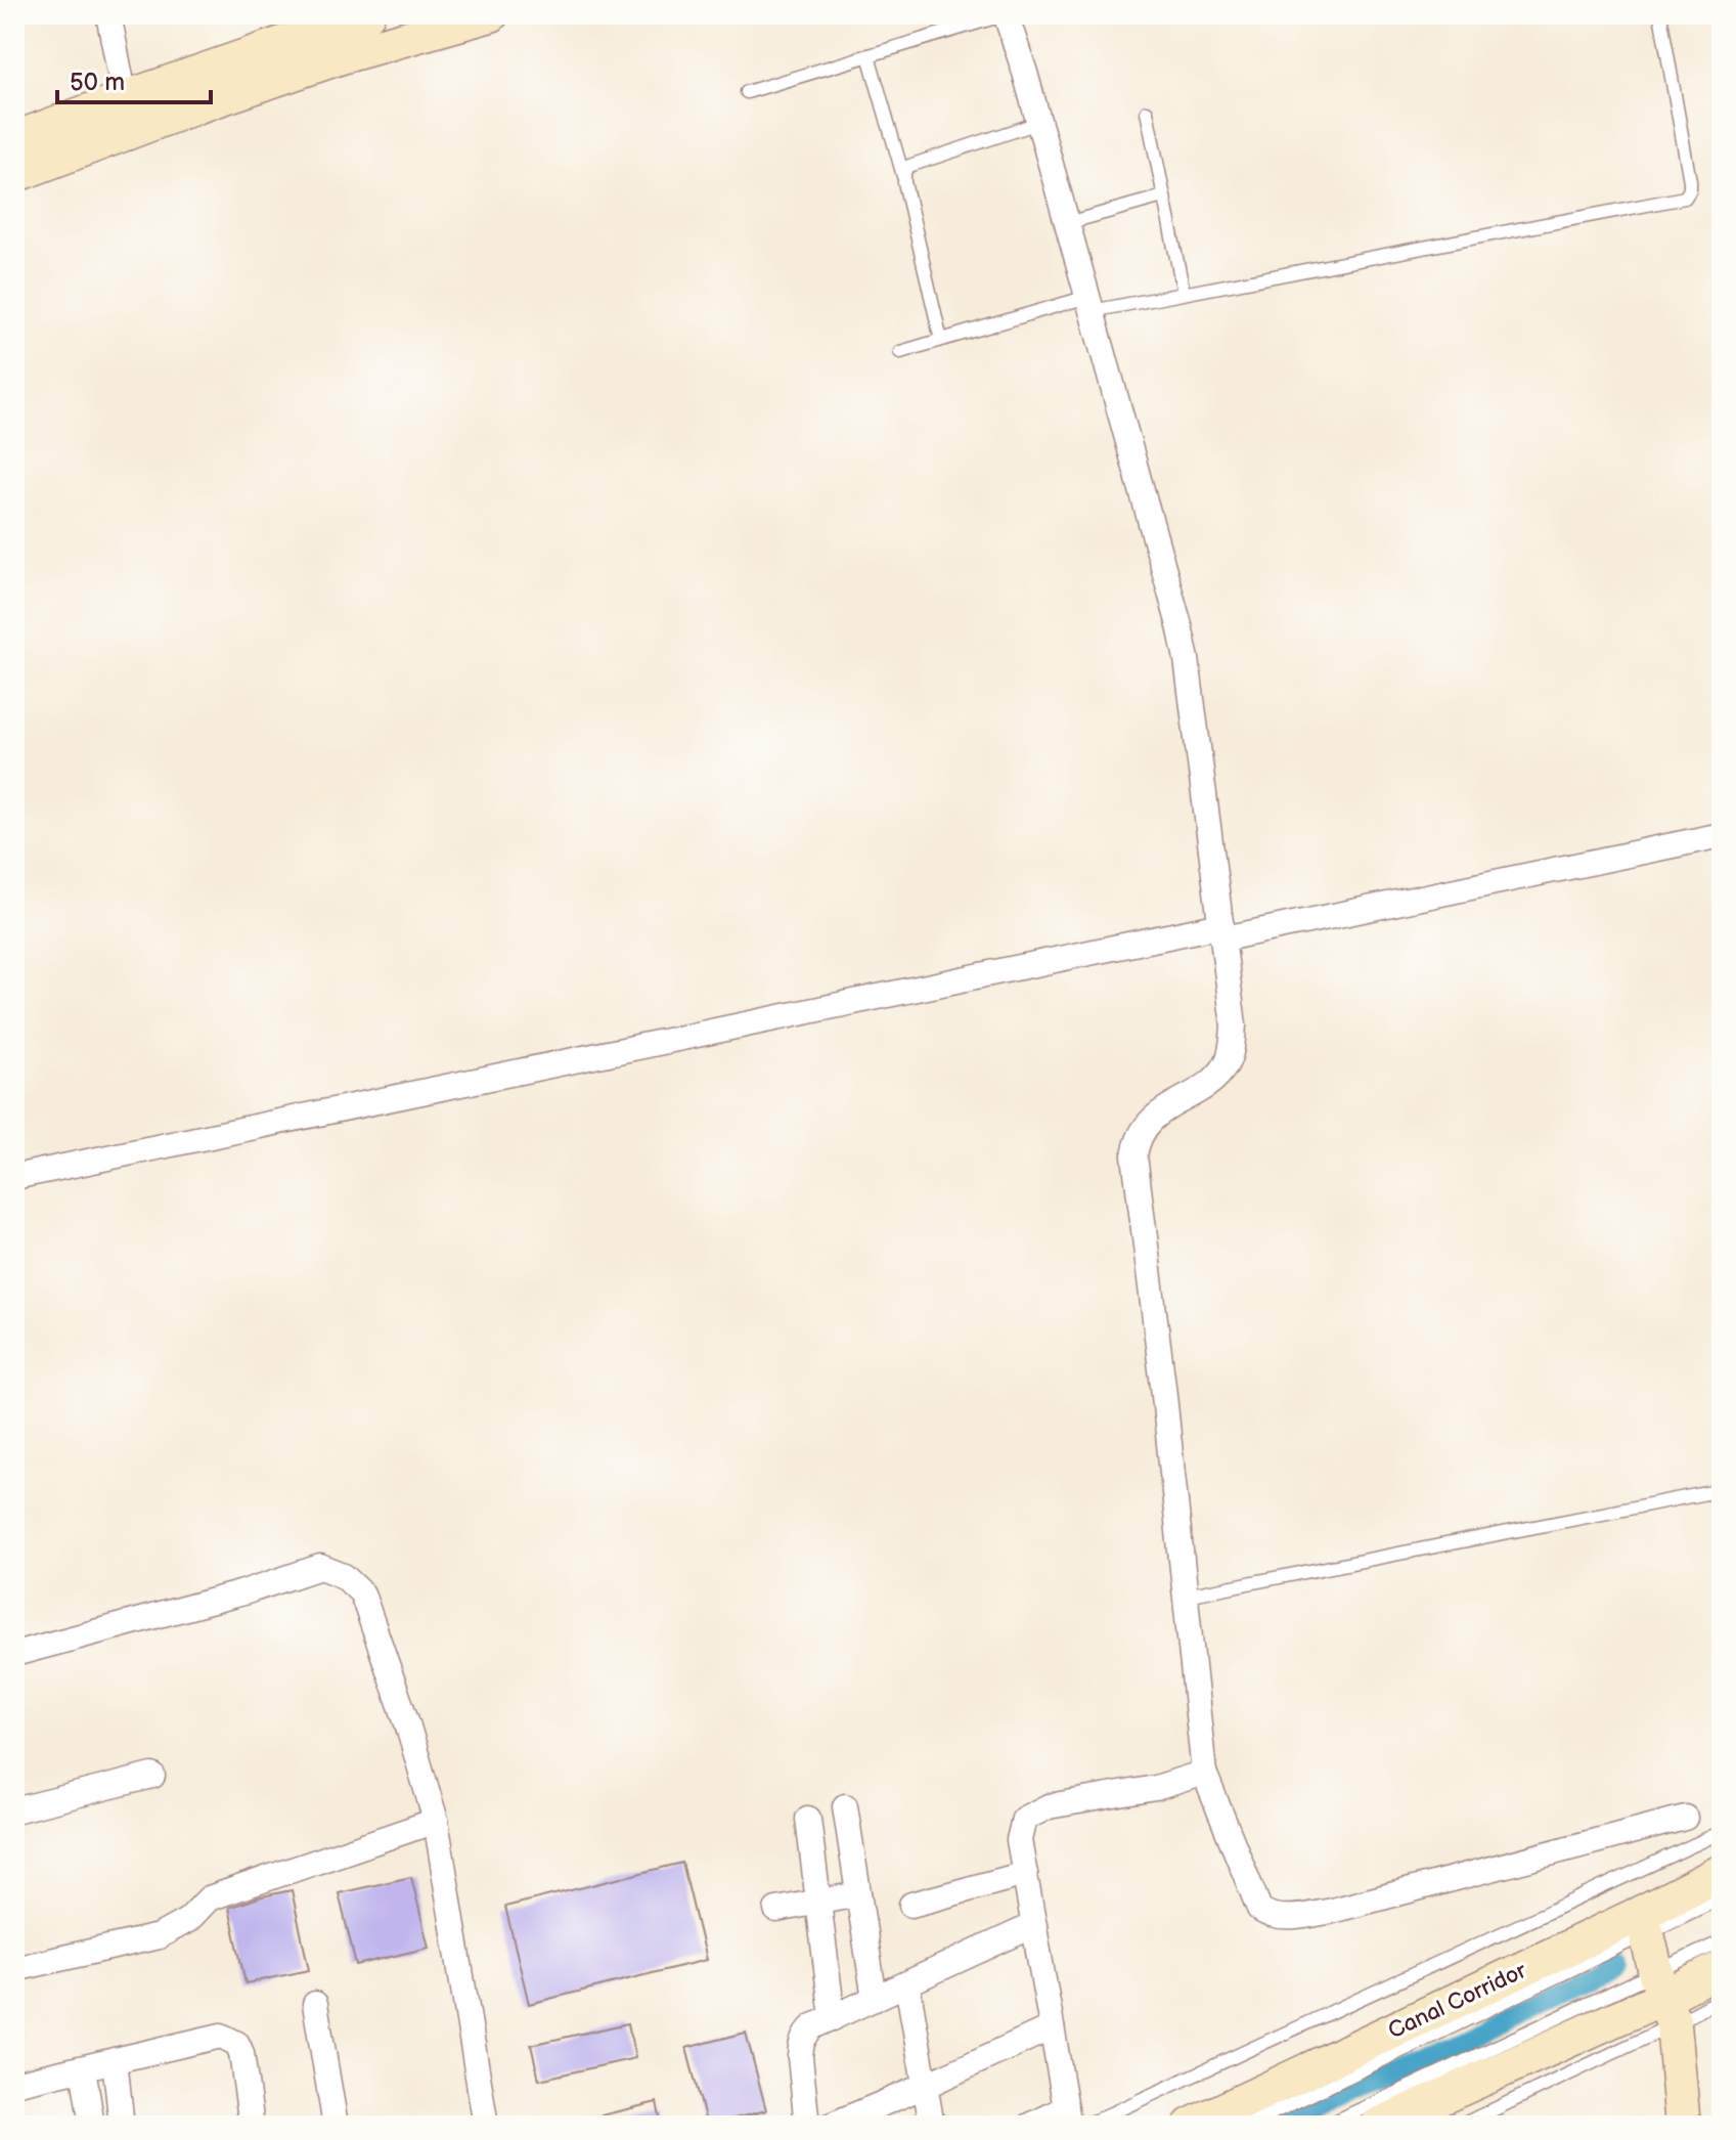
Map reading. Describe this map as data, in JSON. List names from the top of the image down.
{
  "streets": {
    "street": ["Canal Corridor"]
  },
  "scale_bar": "50 m"
}
